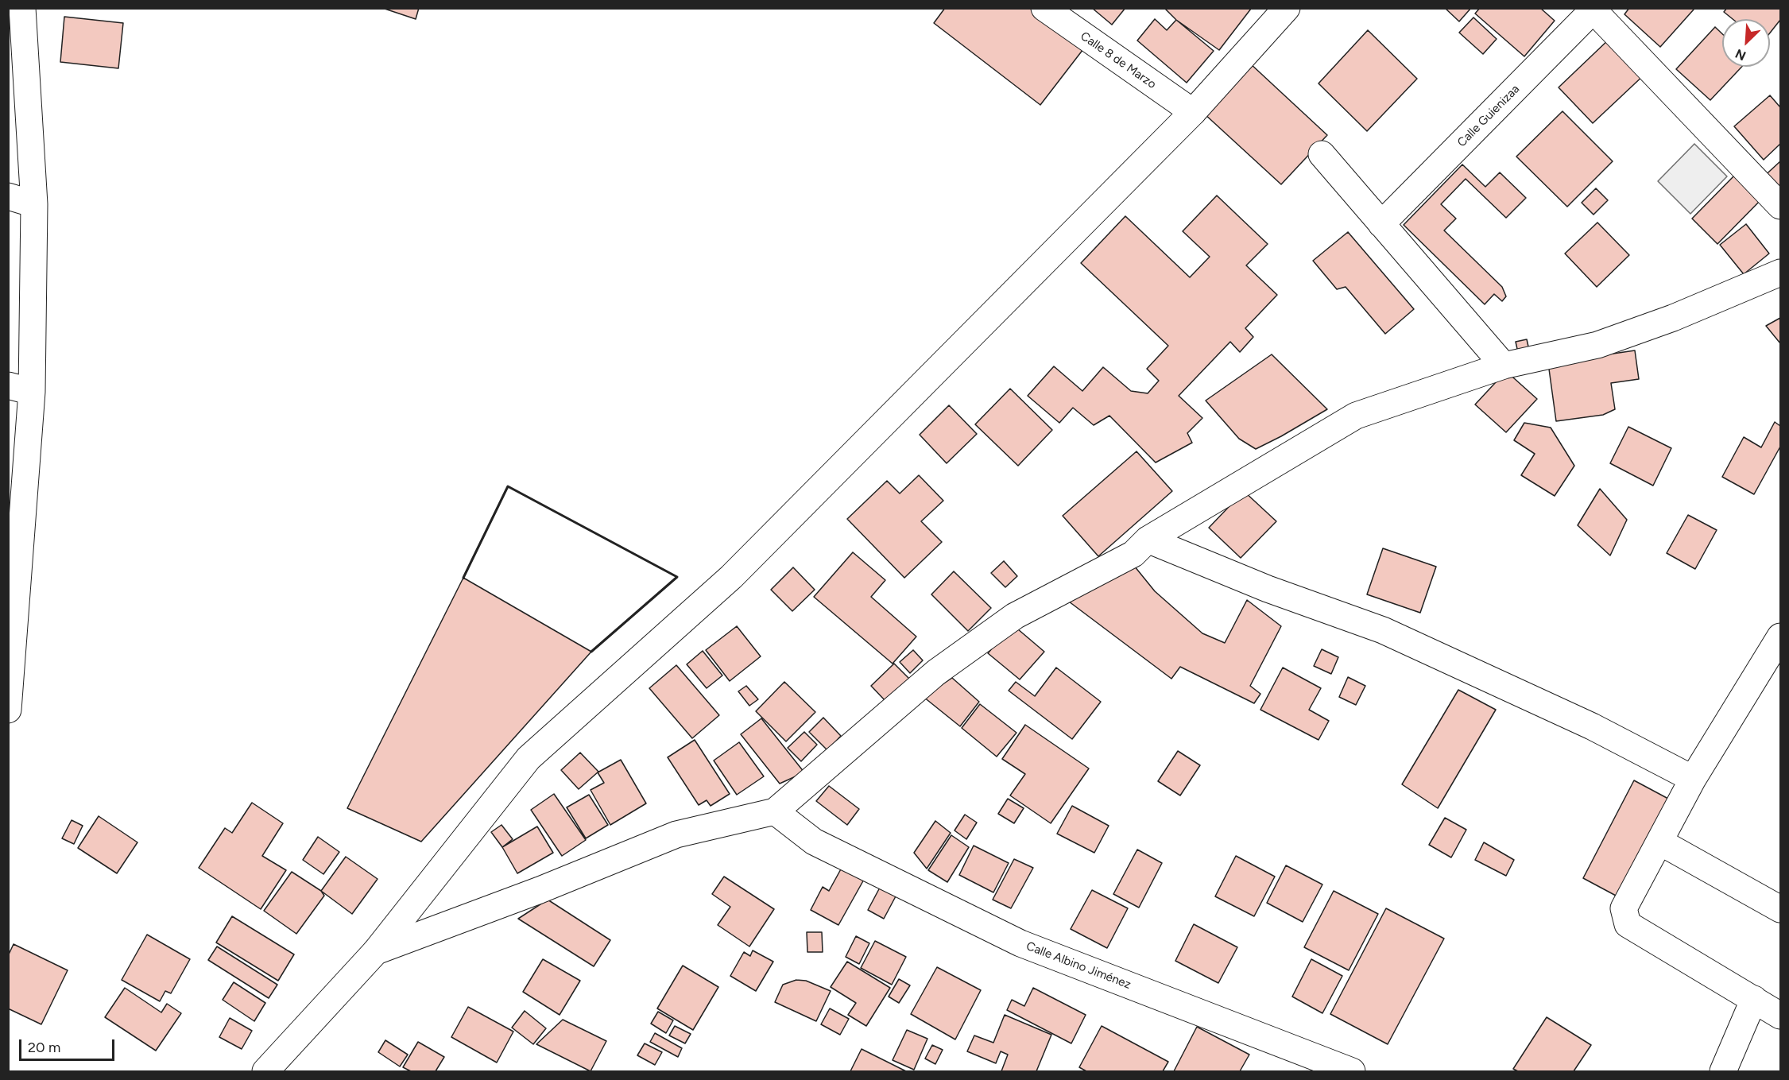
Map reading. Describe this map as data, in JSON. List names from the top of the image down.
{
  "streets": {
    "street": ["Calle 8 de Marzo", "Calle Guienizaa", "Calle Albino Jiménez"]
  },
  "scale_bar": "20 m",
  "north": "bottom left"
}
